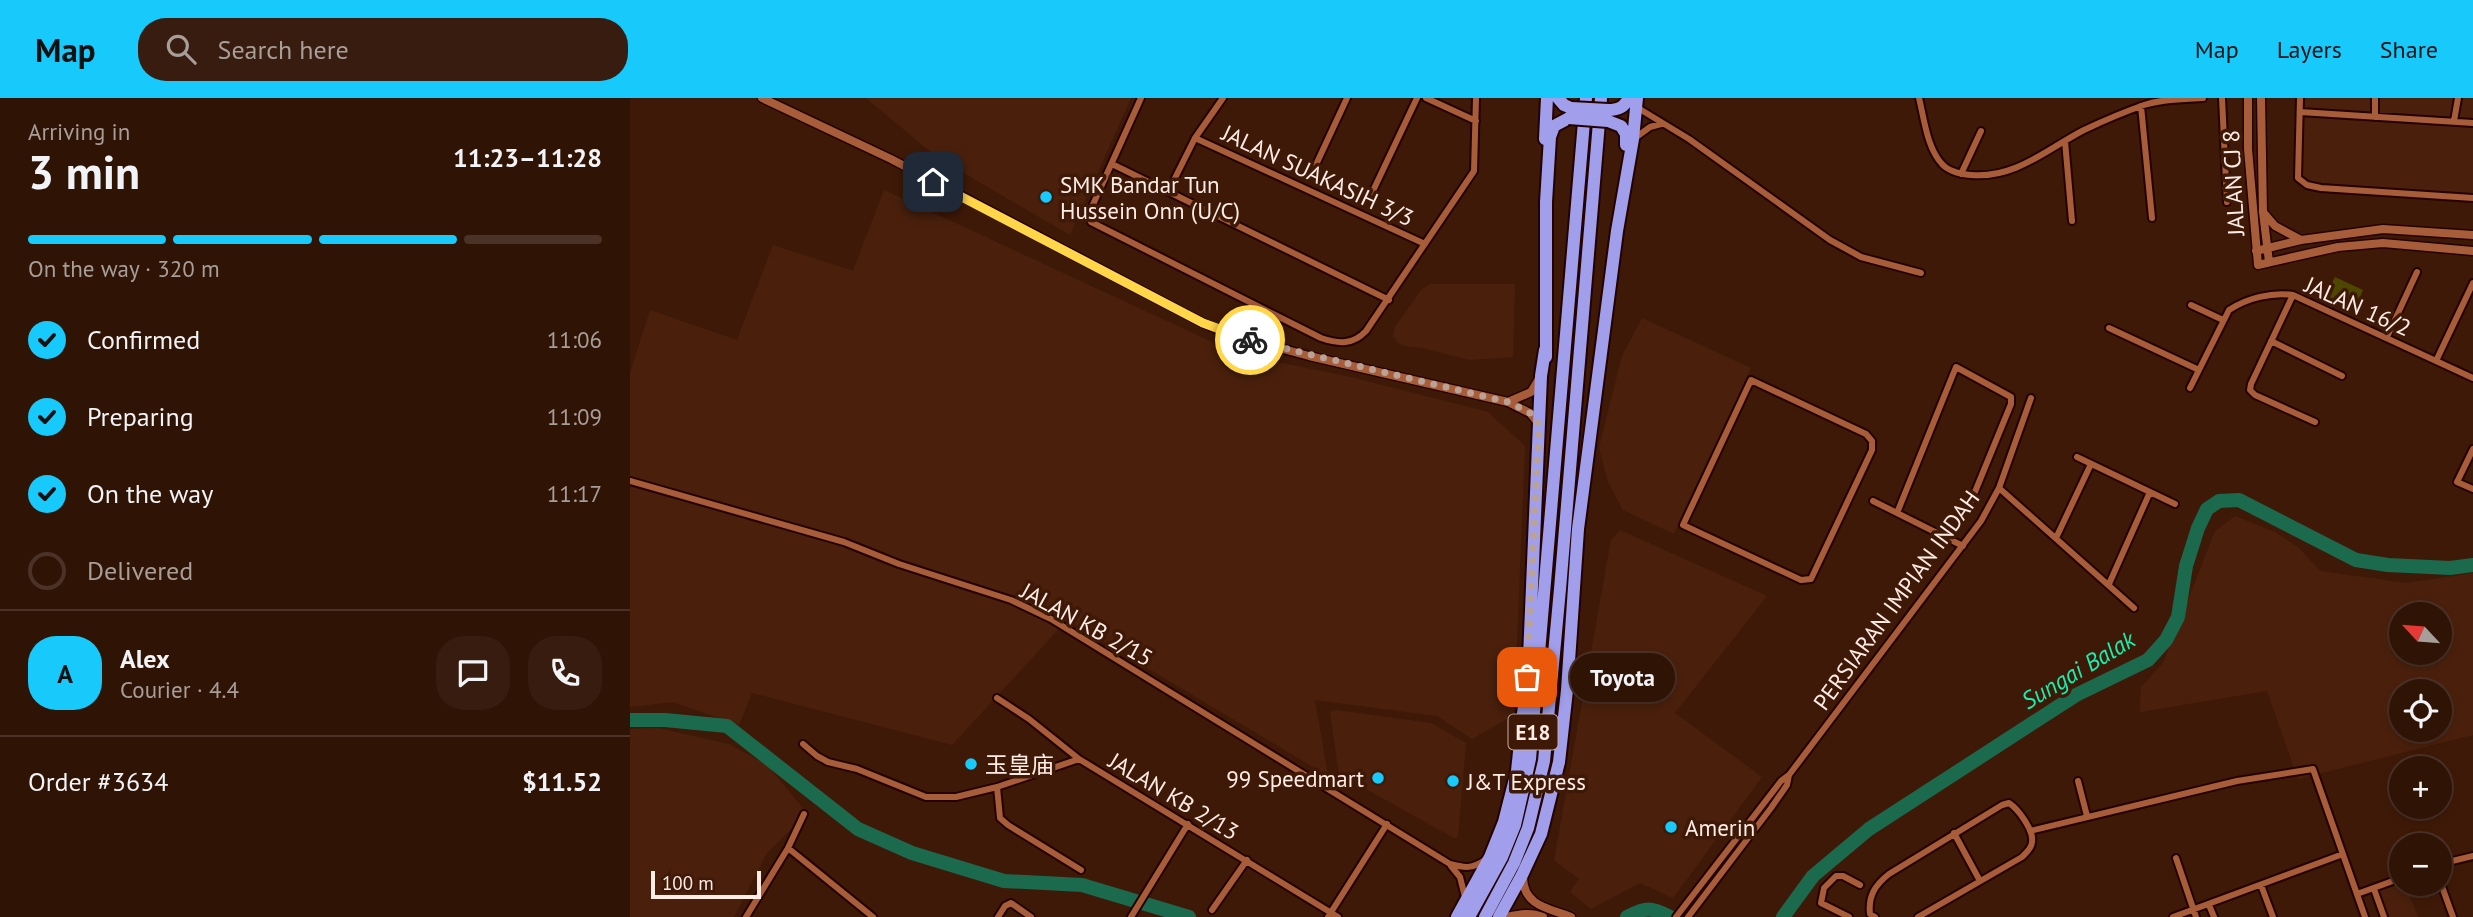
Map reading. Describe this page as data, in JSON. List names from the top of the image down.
{
  "streets": {
    "highway": ["E18"],
    "street": [
      "JALAN SUAKASIH 3/3",
      "JALAN CJ 8",
      "JALAN 16/2",
      "PERSIARAN IMPIAN INDAH",
      "JALAN KB 2/15",
      "JALAN KB 2/13"
    ]
  },
  "water": ["Sungai Balak"],
  "places": [
    "SMK Bandar Tun Hussein Onn (U/C)",
    "Toyota",
    "玉皇庙",
    "99 Speedmart",
    "J&T Express",
    "Amerin"
  ],
  "scale_bar": "100 m",
  "north": "top left",
  "page": {
    "header": "Map",
    "search": "Search here",
    "nav": ["Map", "Layers", "Share"],
    "heading": ["3 min", "Arriving in", "11:23–11:28"],
    "panel": [
      "Alex",
      "Courier · 4.4",
      "Order #3634",
      "$11.52"
    ],
    "bar": "On the way · 320 m",
    "list": [
      ["Confirmed", "11:06"],
      ["Preparing", "11:09"],
      ["On the way", "11:17"],
      "Delivered"
    ],
    "map_buttons": ["+", "−"],
    "round": "A",
    "bubble": "Toyota",
    "scale": "100 m"
  }
}
